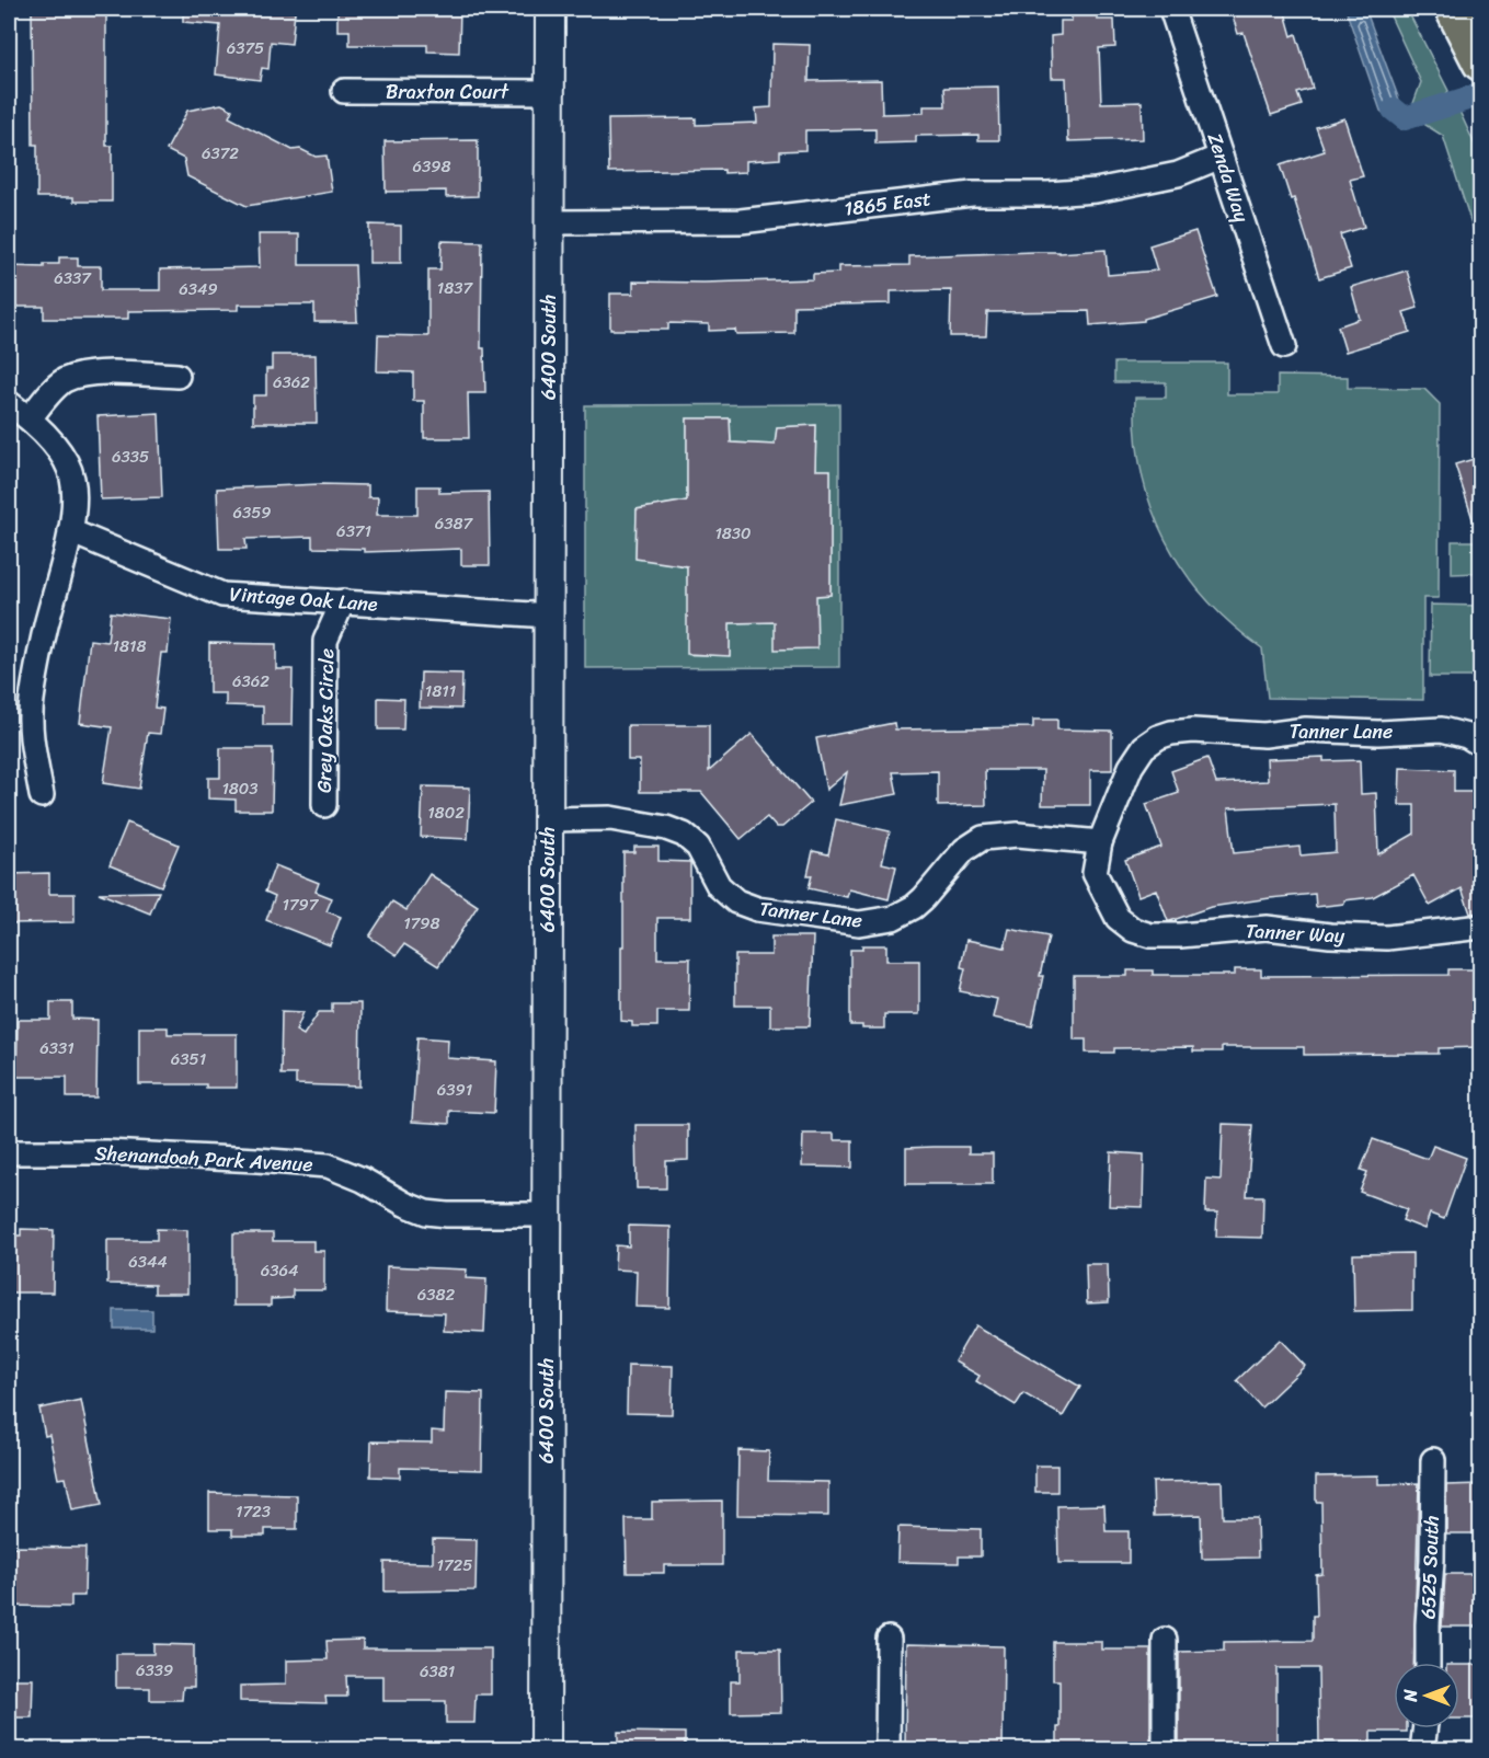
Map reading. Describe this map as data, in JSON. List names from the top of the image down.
{
  "streets": {
    "street": [
      "Braxton Court",
      "Zenda Way",
      "1865 East",
      "6400 South",
      "Vintage Oak Lane",
      "Grey Oaks Circle",
      "Tanner Lane",
      "Tanner Way",
      "Shenandoah Park Avenue",
      "6525 South"
    ]
  },
  "crossings": [
    ["Braxton Court", "6400 South"],
    ["Zenda Way", "1865 East"],
    ["1865 East", "6400 South"],
    ["6400 South", "Vintage Oak Lane"],
    ["6400 South", "Tanner Lane"],
    ["6400 South", "Shenandoah Park Avenue"],
    ["Vintage Oak Lane", "Grey Oaks Circle"],
    ["Tanner Lane", "Tanner Way"]
  ],
  "house_numbers": [
    "6375",
    "6372",
    "6398",
    "6337",
    "1837",
    "6349",
    "6362",
    "6335",
    "6359",
    "6387",
    "6371",
    "1830",
    "1818",
    "6362",
    "1811",
    "1803",
    "1802",
    "1797",
    "1798",
    "6331",
    "6351",
    "6391",
    "6344",
    "6364",
    "6382",
    "1723",
    "1725",
    "6339",
    "6381"
  ],
  "north": "left"
}
